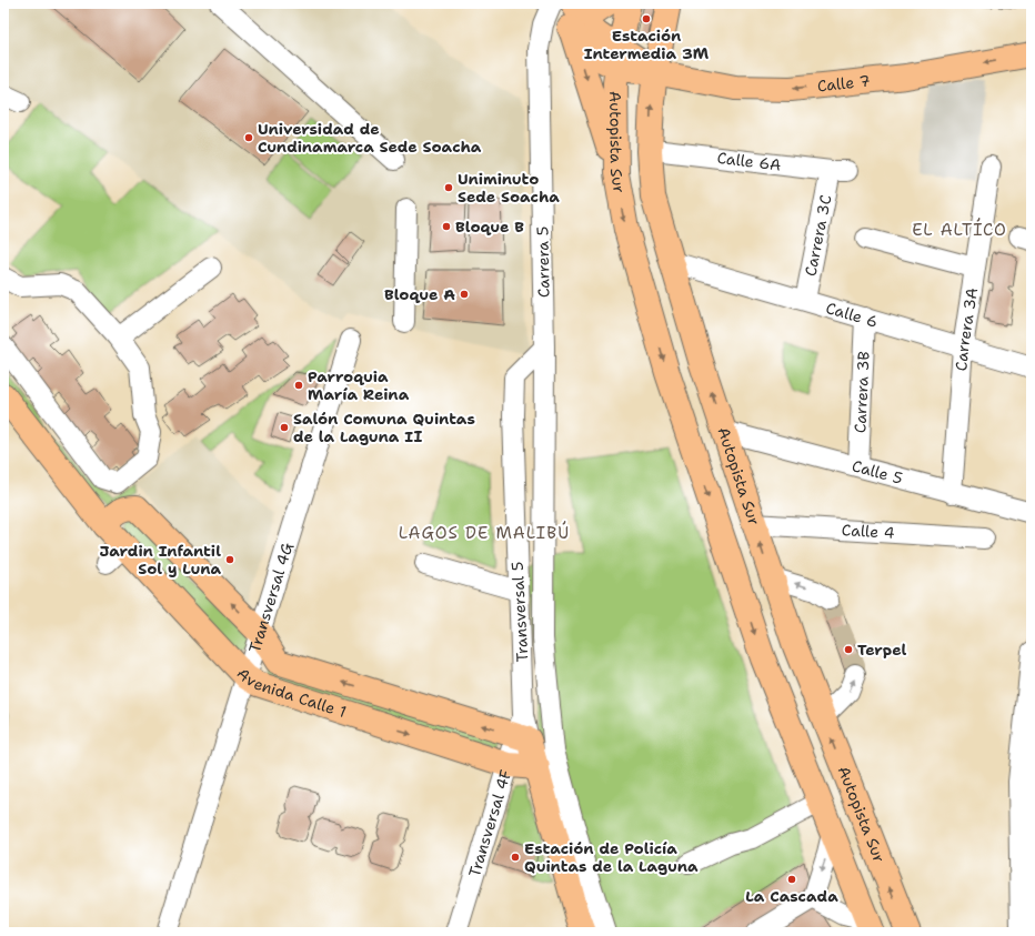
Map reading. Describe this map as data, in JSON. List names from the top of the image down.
{
  "streets": {
    "main road": ["Calle 7", "Autopista Sur", "Avenida Calle 1"],
    "street": [
      "Calle 6A",
      "Carrera 3C",
      "Carrera 5",
      "Calle 6",
      "Carrera 3A",
      "Carrera 3B",
      "Calle 5",
      "Calle 4",
      "Transversal 4G",
      "Transversal 5",
      "Transversal 4F"
    ]
  },
  "crossings": [
    ["Calle 7", "Autopista Sur"],
    ["Autopista Sur", "Calle 6A"],
    ["Autopista Sur", "Calle 6"],
    ["Autopista Sur", "Calle 5"],
    ["Autopista Sur", "Calle 4"],
    ["Calle 6A", "Carrera 3C"],
    ["Carrera 3C", "Calle 6"],
    ["Carrera 5", "Transversal 5"],
    ["Carrera 5", "Avenida Calle 1"],
    ["Calle 6", "Carrera 3A"],
    ["Calle 6", "Carrera 3B"],
    ["Carrera 3A", "Calle 5"],
    ["Carrera 3B", "Calle 5"],
    ["Transversal 4G", "Avenida Calle 1"],
    ["Transversal 5", "Avenida Calle 1"],
    ["Avenida Calle 1", "Transversal 4F"]
  ],
  "one_way": ["Calle 7"],
  "districts": ["EL ALTÍCO", "LAGOS DE MALIBÚ"],
  "places": [
    "Estación Intermedia 3M",
    "Universidad de Cundinamarca Sede Soacha",
    "Uniminuto Sede Soacha",
    "Bloque B",
    "Bloque A",
    "Parroquia María Reina",
    "Salón Comuna Quintas de la Laguna II",
    "Jardin Infantil Sol y Luna",
    "Terpel",
    "Estación de Policía Quintas de la Laguna",
    "La Cascada"
  ]
}
